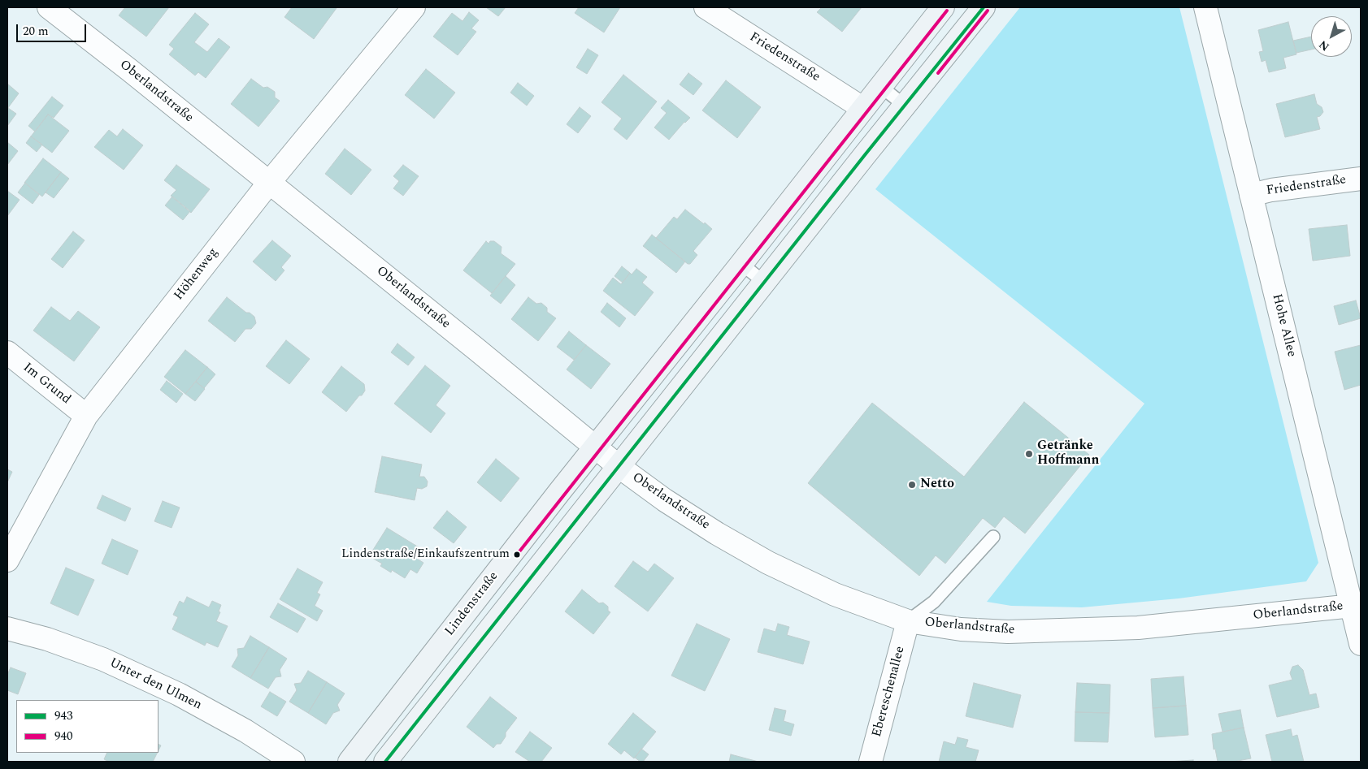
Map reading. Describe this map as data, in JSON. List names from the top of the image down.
{
  "streets": {
    "street": [
      "Friedenstraße",
      "Oberlandstraße",
      "Höhenweg",
      "Hohe Allee",
      "Im Grund",
      "Lindenstraße",
      "Unter den Ulmen",
      "Ebereschenallee"
    ]
  },
  "crossings": [
    ["Friedenstraße", "Hohe Allee"],
    ["Friedenstraße", "Lindenstraße"],
    ["Oberlandstraße", "Höhenweg"],
    ["Oberlandstraße", "Hohe Allee"],
    ["Oberlandstraße", "Lindenstraße"],
    ["Oberlandstraße", "Ebereschenallee"],
    ["Höhenweg", "Im Grund"]
  ],
  "places": ["Getränke Hoffmann", "Netto", "Lindenstraße/Einkaufszentrum"],
  "lines": ["transit line 943", "transit line 940"],
  "legend": ["943", "940"],
  "scale_bar": "20 m",
  "north": "bottom left"
}
